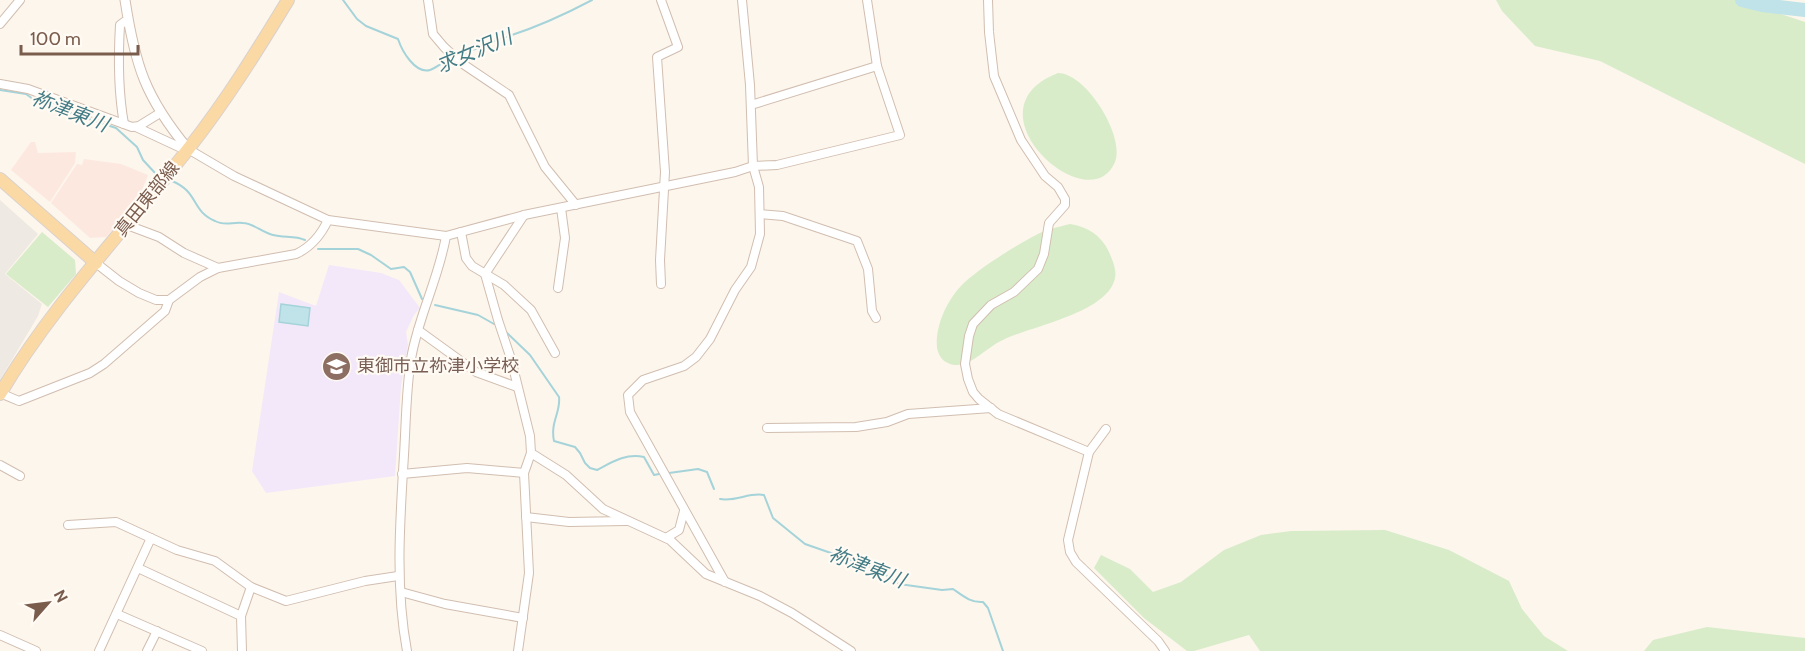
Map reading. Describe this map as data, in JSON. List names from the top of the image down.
{
  "streets": {
    "main road": ["真田東部線"]
  },
  "water": ["求女沢川", "祢津東川"],
  "places": {
    "school or university": ["東御市立祢津小学校"]
  },
  "scale_bar": "100 m",
  "north": "top right"
}
